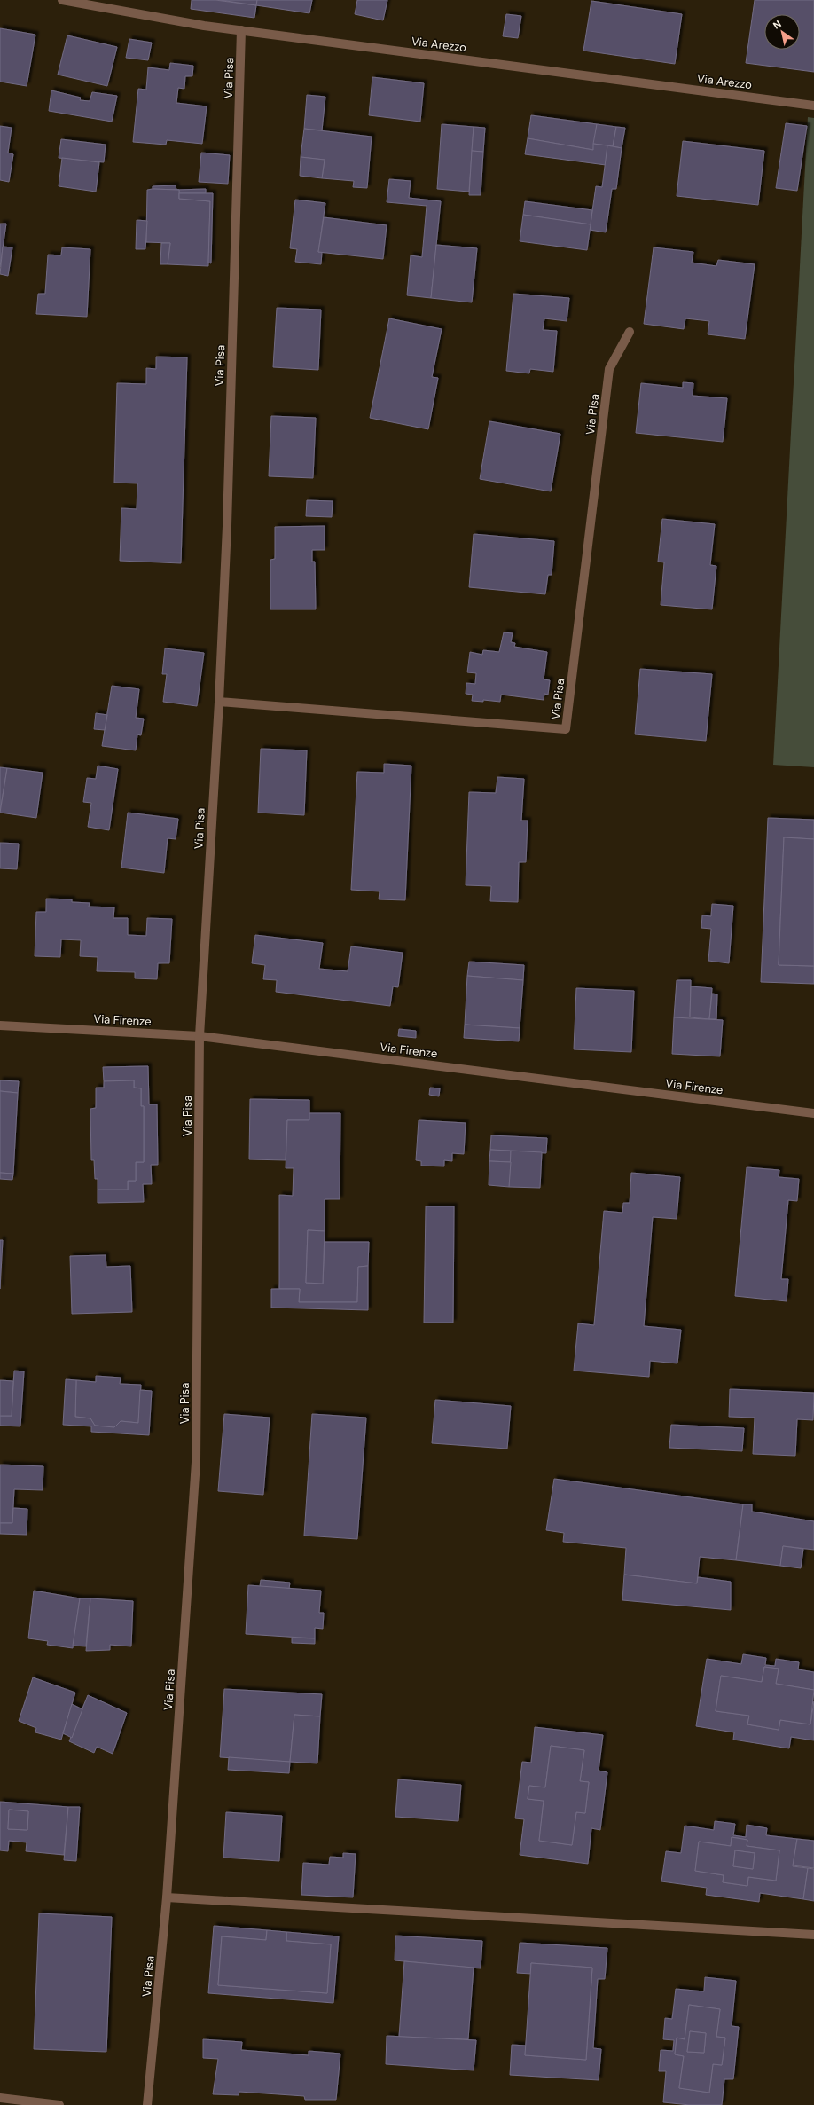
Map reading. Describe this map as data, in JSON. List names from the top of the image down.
{
  "streets": {
    "street": ["Via Arezzo", "Via Pisa", "Via Firenze"]
  },
  "crossings": [
    ["Via Arezzo", "Via Pisa"],
    ["Via Pisa", "Via Firenze"]
  ],
  "north": "top left"
}
